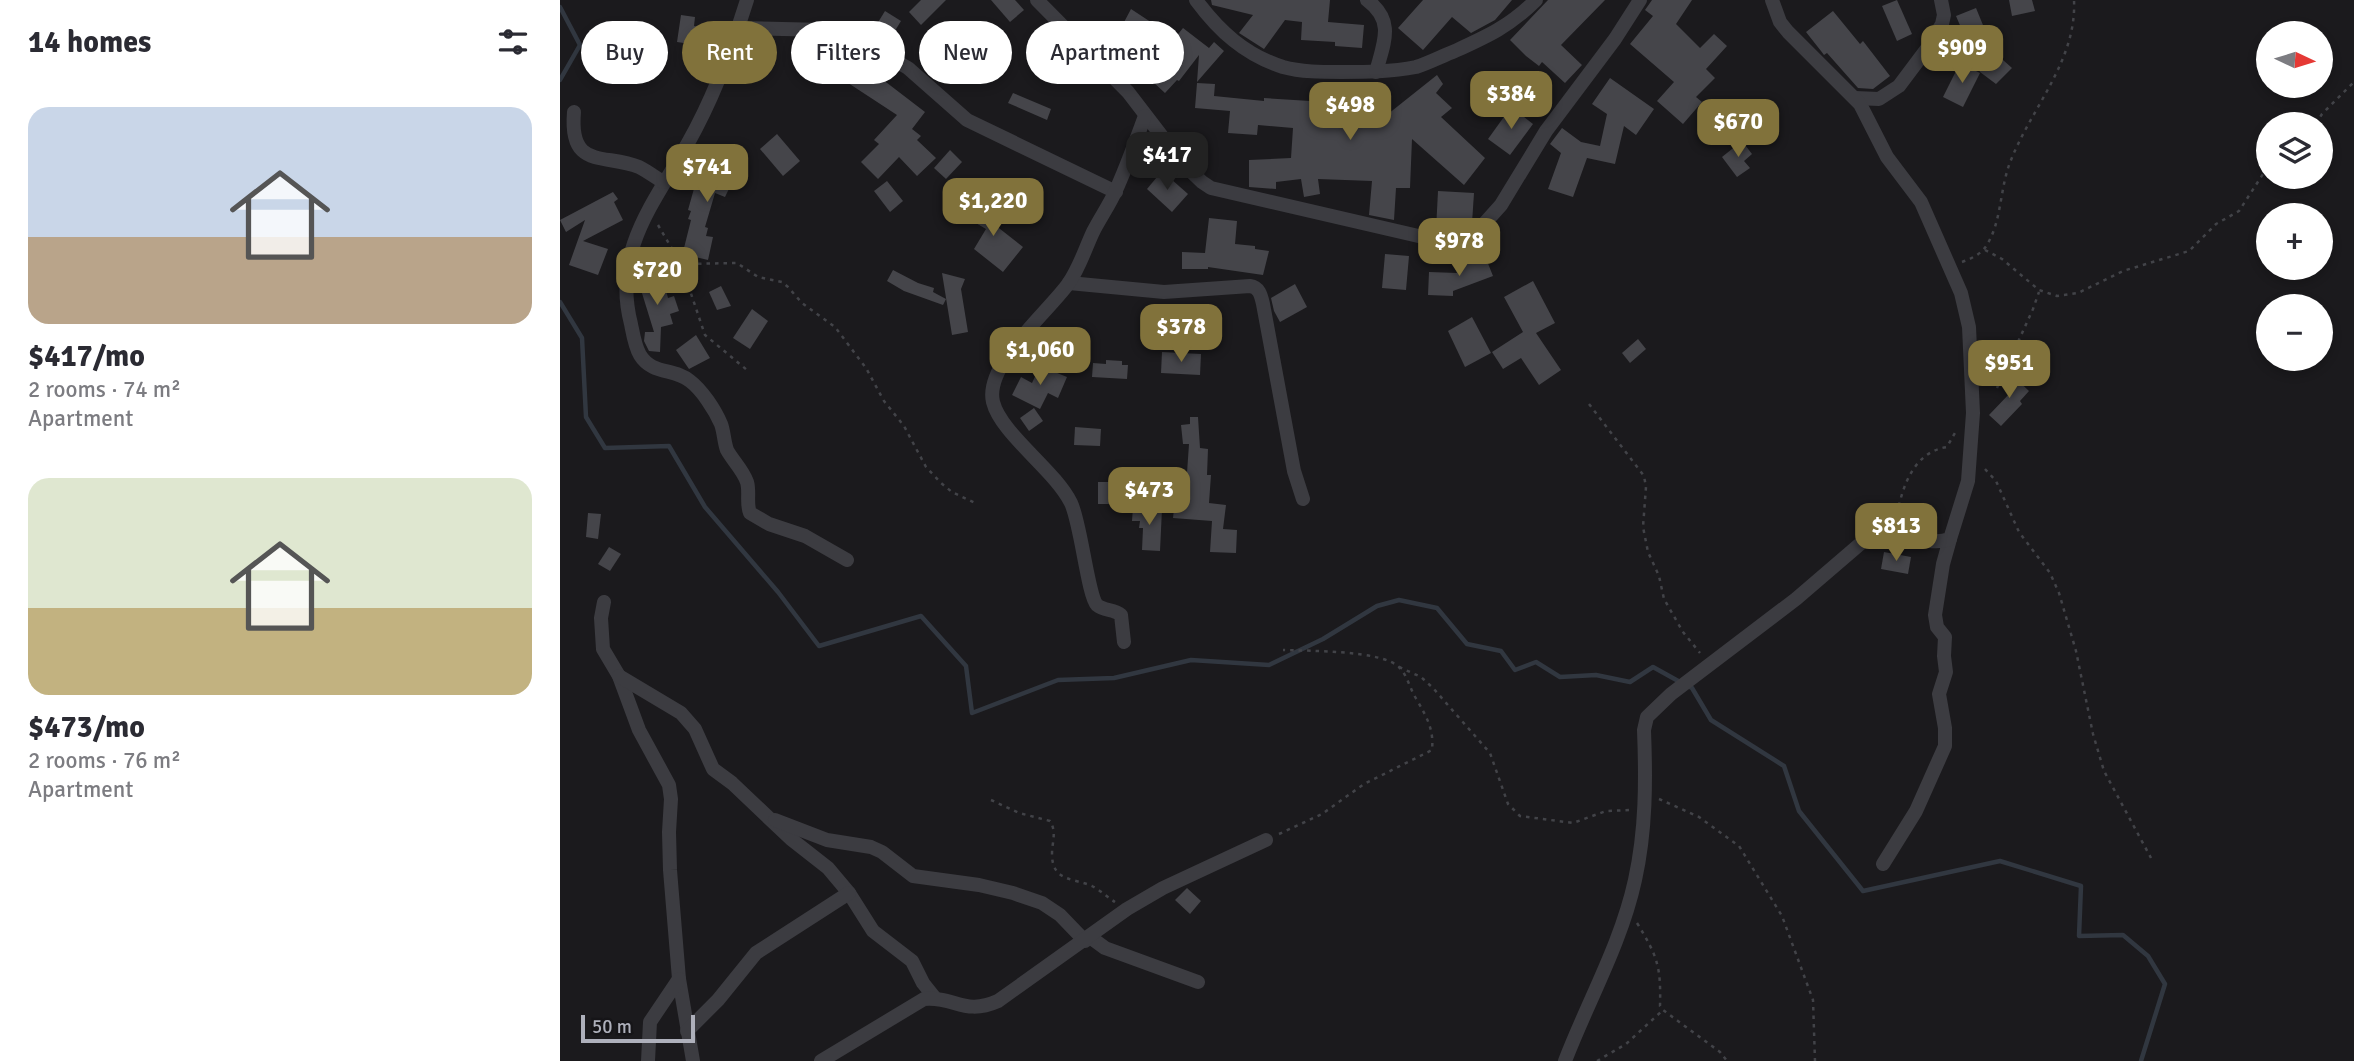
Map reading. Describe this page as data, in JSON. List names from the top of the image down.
{
  "scale_bar": "50 m",
  "north": "right",
  "page": {
    "heading": "14 homes",
    "map_buttons": ["+", "−"],
    "chip": [
      "Buy",
      "Rent",
      "Filters",
      "New",
      "Apartment"
    ],
    "price": [
      "$909",
      "$384",
      "$498",
      "$670",
      "$417",
      "$741",
      "$1,220",
      "$978",
      "$720",
      "$378",
      "$1,060",
      "$951",
      "$473",
      "$813"
    ],
    "list": [
      {
        "name": "$417/mo",
        "note": "2 rooms · 74 m² · Apartment"
      },
      {
        "name": "$473/mo",
        "note": "2 rooms · 76 m² · Apartment"
      }
    ],
    "scale": "50 m"
  }
}
